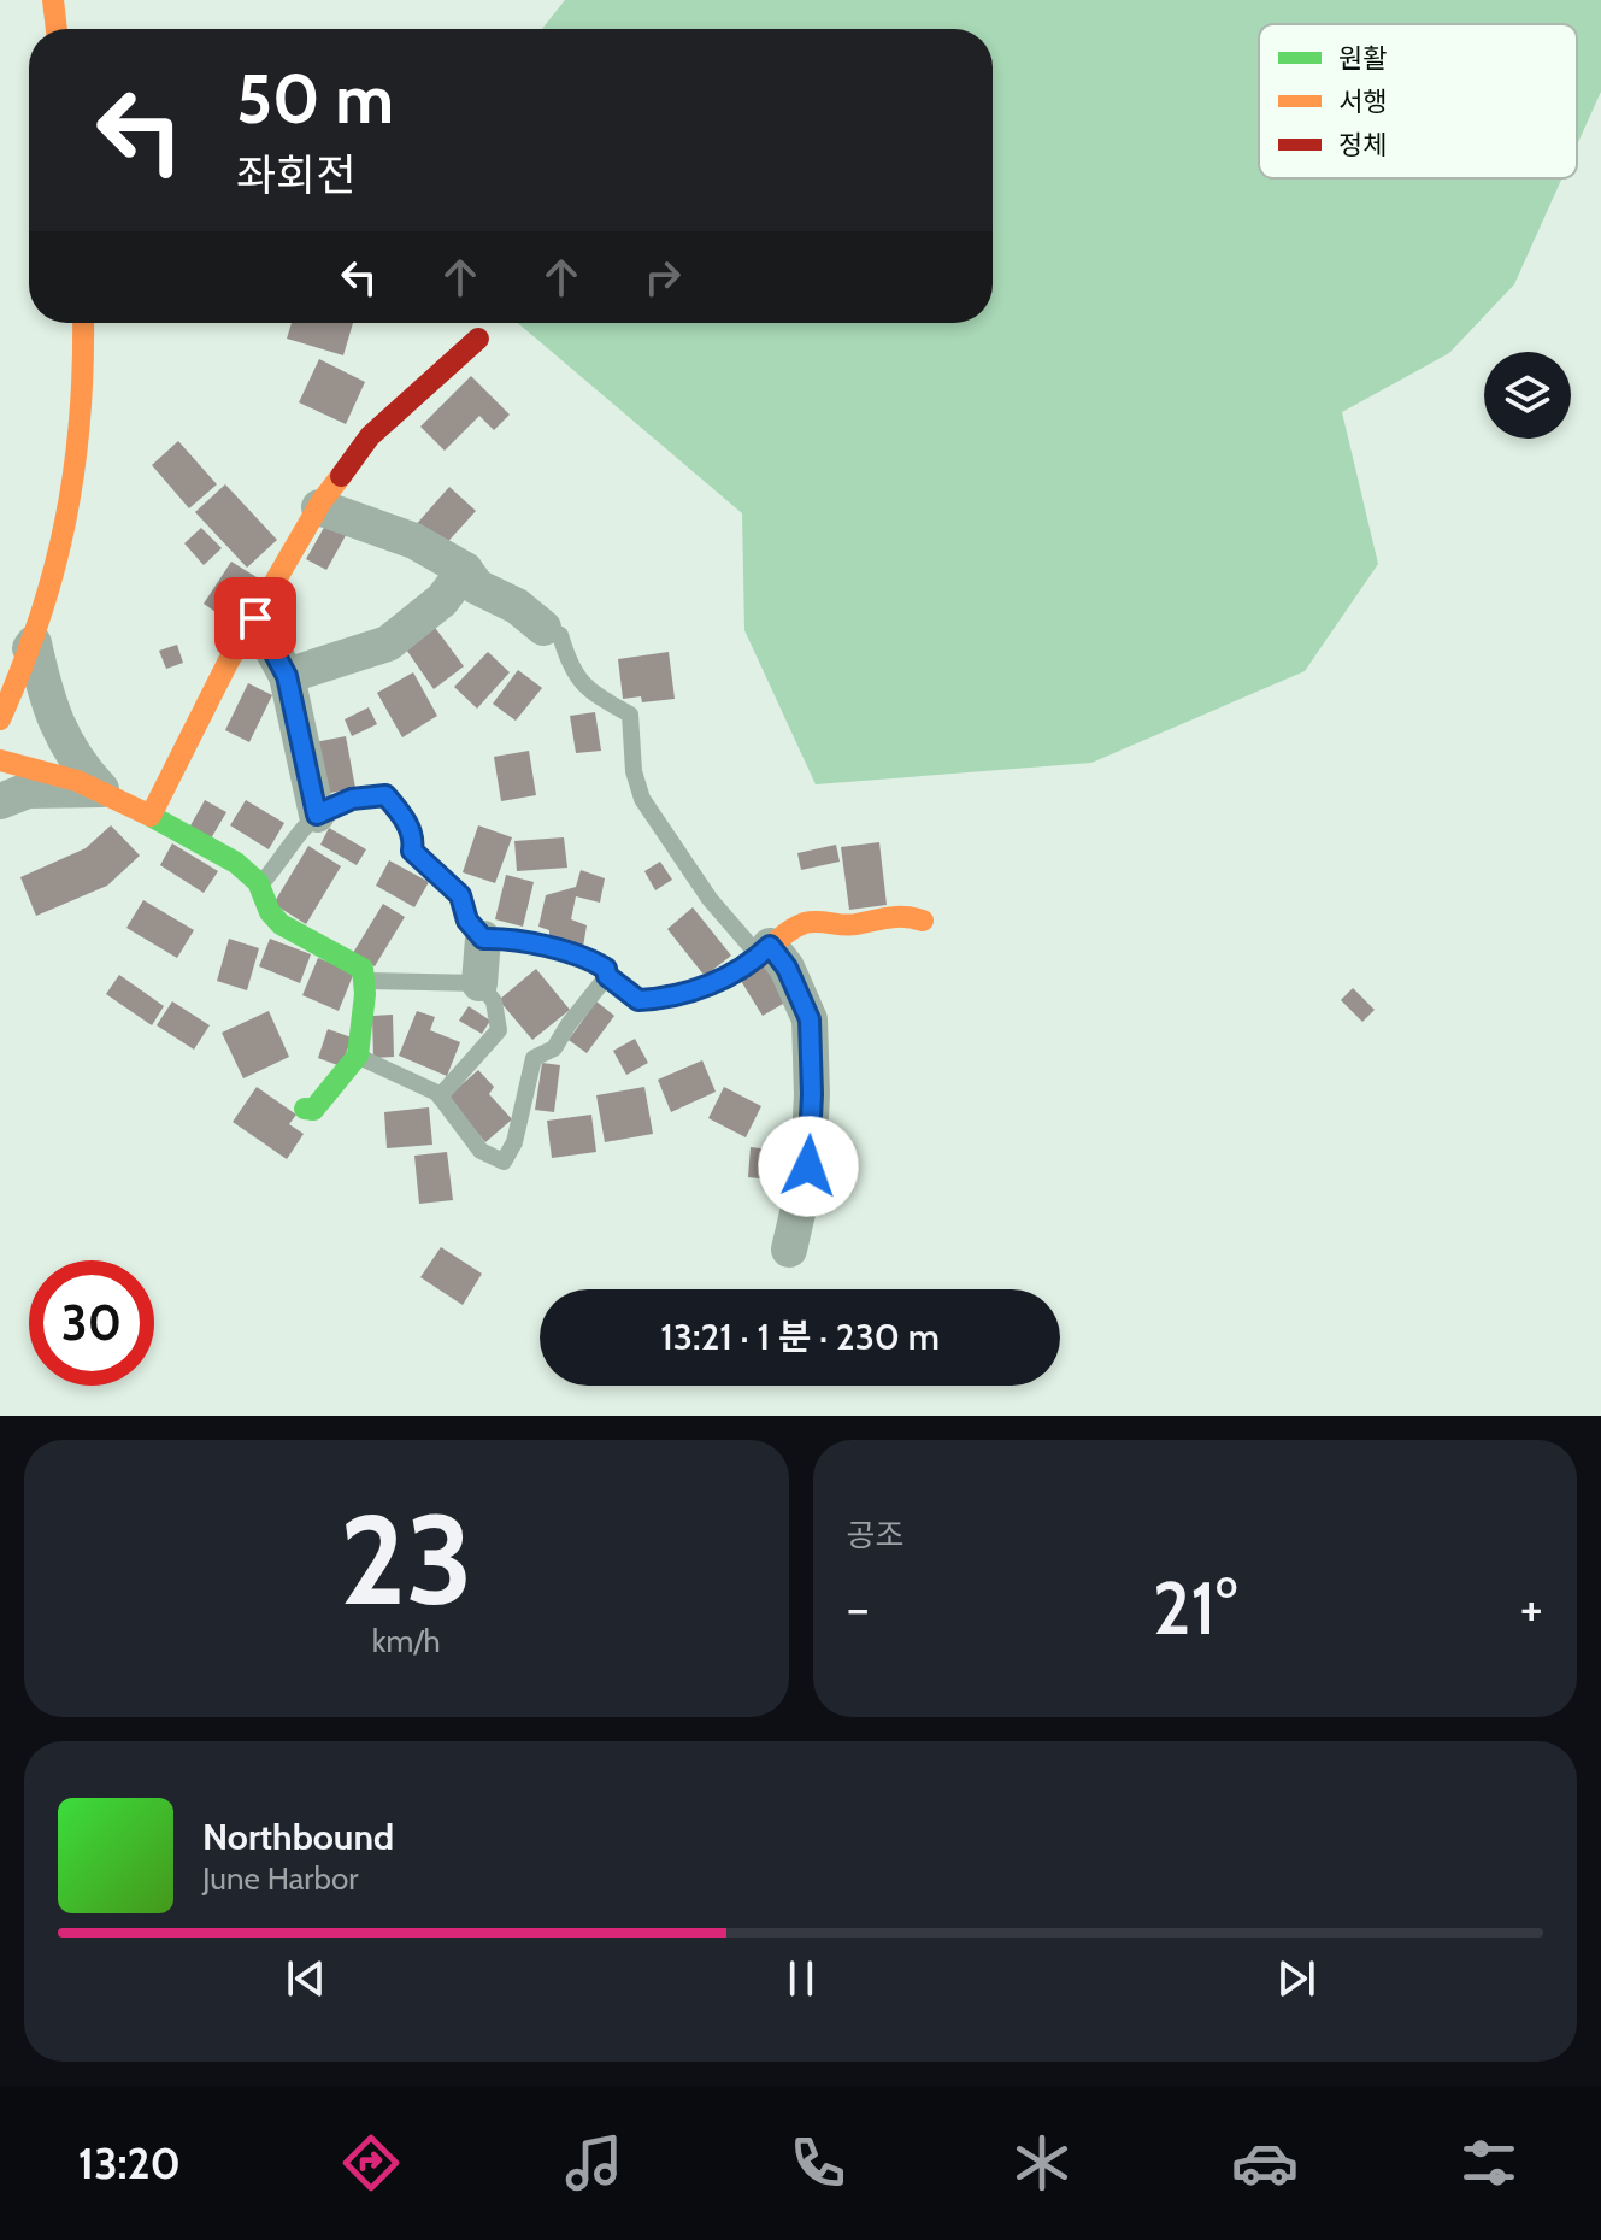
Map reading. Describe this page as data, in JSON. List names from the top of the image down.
{
  "legend": ["원활", "서행", "정체"],
  "page": {
    "turn": ["50 m", "좌회전"],
    "limit": "30",
    "trip": "13:21 · 1 분 · 230 m",
    "tile": [
      ["23", "km/h"],
      "공조"
    ],
    "heat": ["−", "21°", "+"],
    "song": ["Northbound", "June Harbor"],
    "tabs": "13:20"
  }
}
